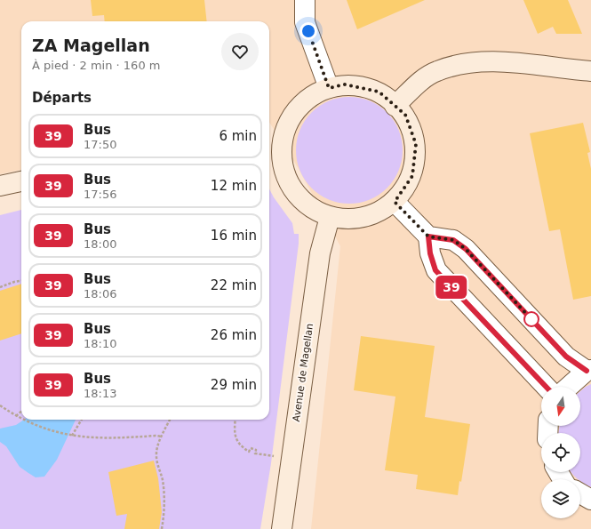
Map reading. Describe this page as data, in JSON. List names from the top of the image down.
{
  "streets": {
    "street": ["Avenue de Magellan"]
  },
  "lines": ["bus line 39"],
  "north": "bottom",
  "page": {
    "on_map": "39",
    "heading": [
      ["ZA Magellan", "À pied · 2 min · 160 m"],
      "Départs"
    ],
    "list": [
      {
        "mark": "39",
        "name": "Bus",
        "note": "17:50",
        "value": "6 min"
      },
      {
        "mark": "39",
        "name": "Bus",
        "note": "17:56",
        "value": "12 min"
      },
      {
        "mark": "39",
        "name": "Bus",
        "note": "18:00",
        "value": "16 min"
      },
      {
        "mark": "39",
        "name": "Bus",
        "note": "18:06",
        "value": "22 min"
      },
      {
        "mark": "39",
        "name": "Bus",
        "note": "18:10",
        "value": "26 min"
      },
      {
        "mark": "39",
        "name": "Bus",
        "note": "18:13",
        "value": "29 min"
      }
    ]
  }
}
